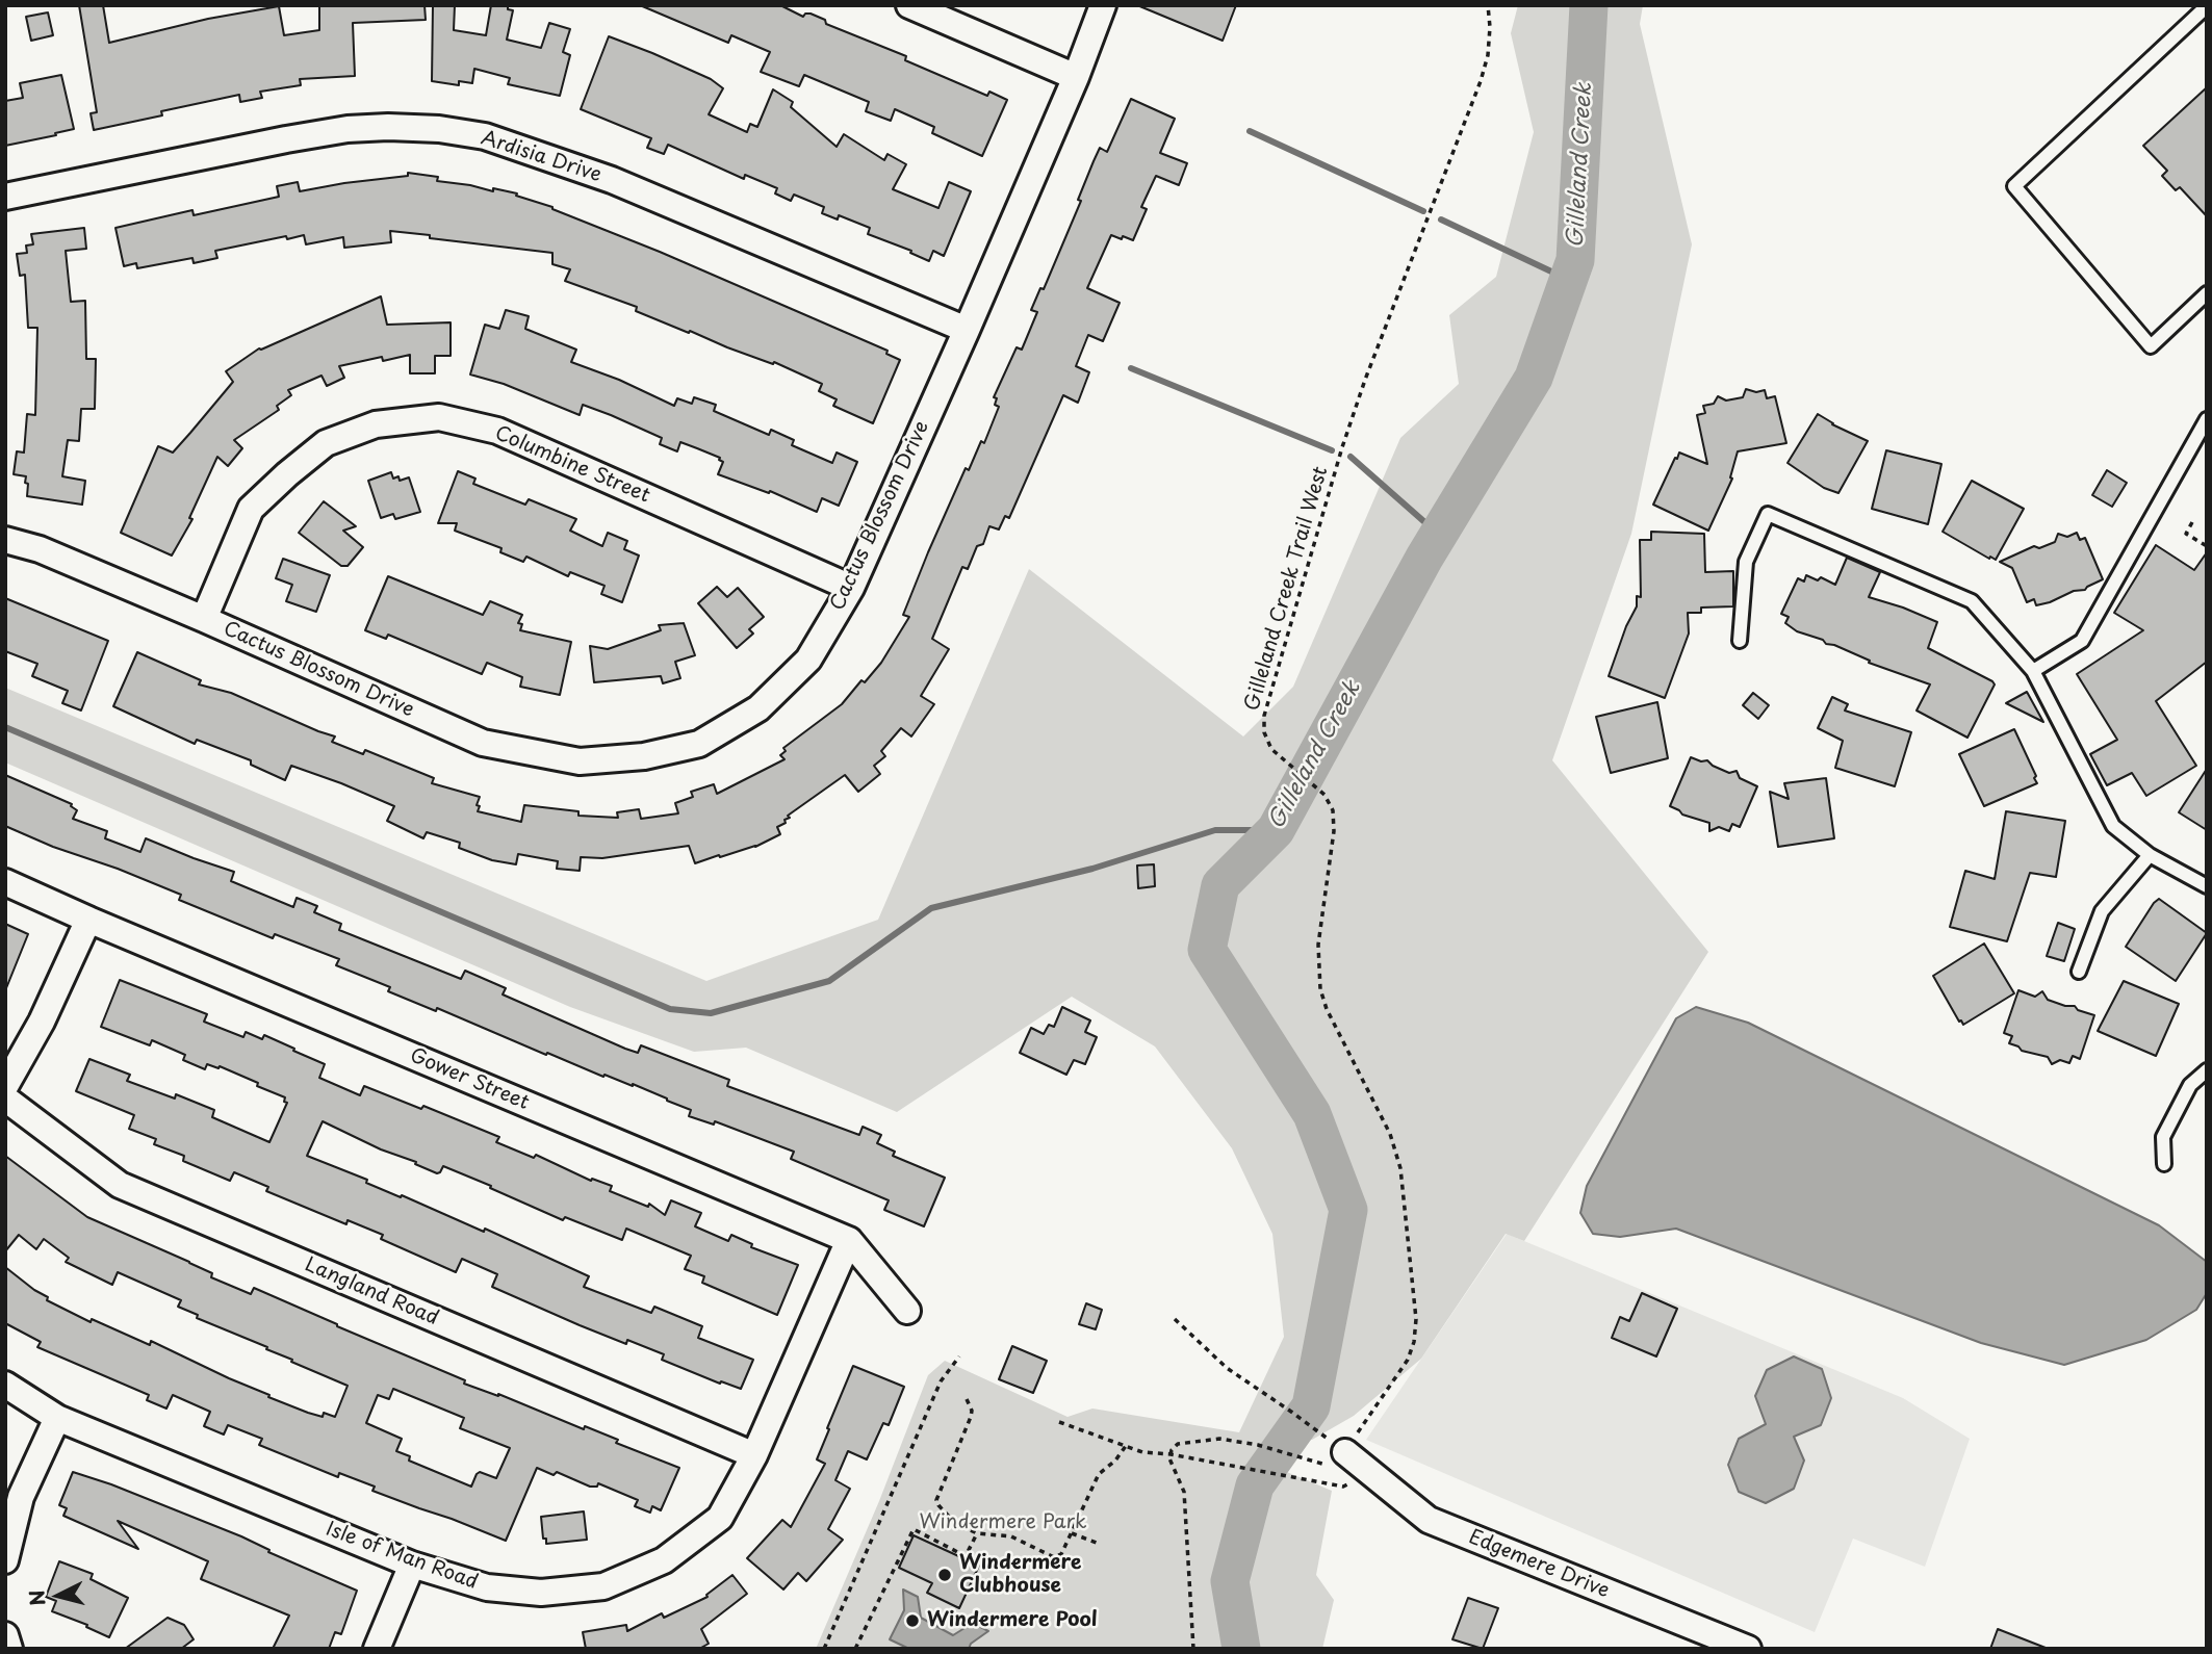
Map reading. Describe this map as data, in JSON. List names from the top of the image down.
{
  "streets": {
    "street": [
      "Ardisia Drive",
      "Columbine Street",
      "Cactus Blossom Drive",
      "Gower Street",
      "Langland Road",
      "Isle of Man Road",
      "Edgemere Drive"
    ],
    "path": ["Gilleland Creek Trail West"]
  },
  "crossings": [
    ["Ardisia Drive", "Cactus Blossom Drive"],
    ["Columbine Street", "Cactus Blossom Drive"],
    ["Gilleland Creek Trail West", "Edgemere Drive"],
    ["Gower Street", "Isle of Man Road"],
    ["Langland Road", "Isle of Man Road"]
  ],
  "water": ["Gilleland Creek"],
  "parks": ["Windermere Park"],
  "places": ["Windermere Clubhouse", "Windermere Pool"],
  "north": "left"
}
